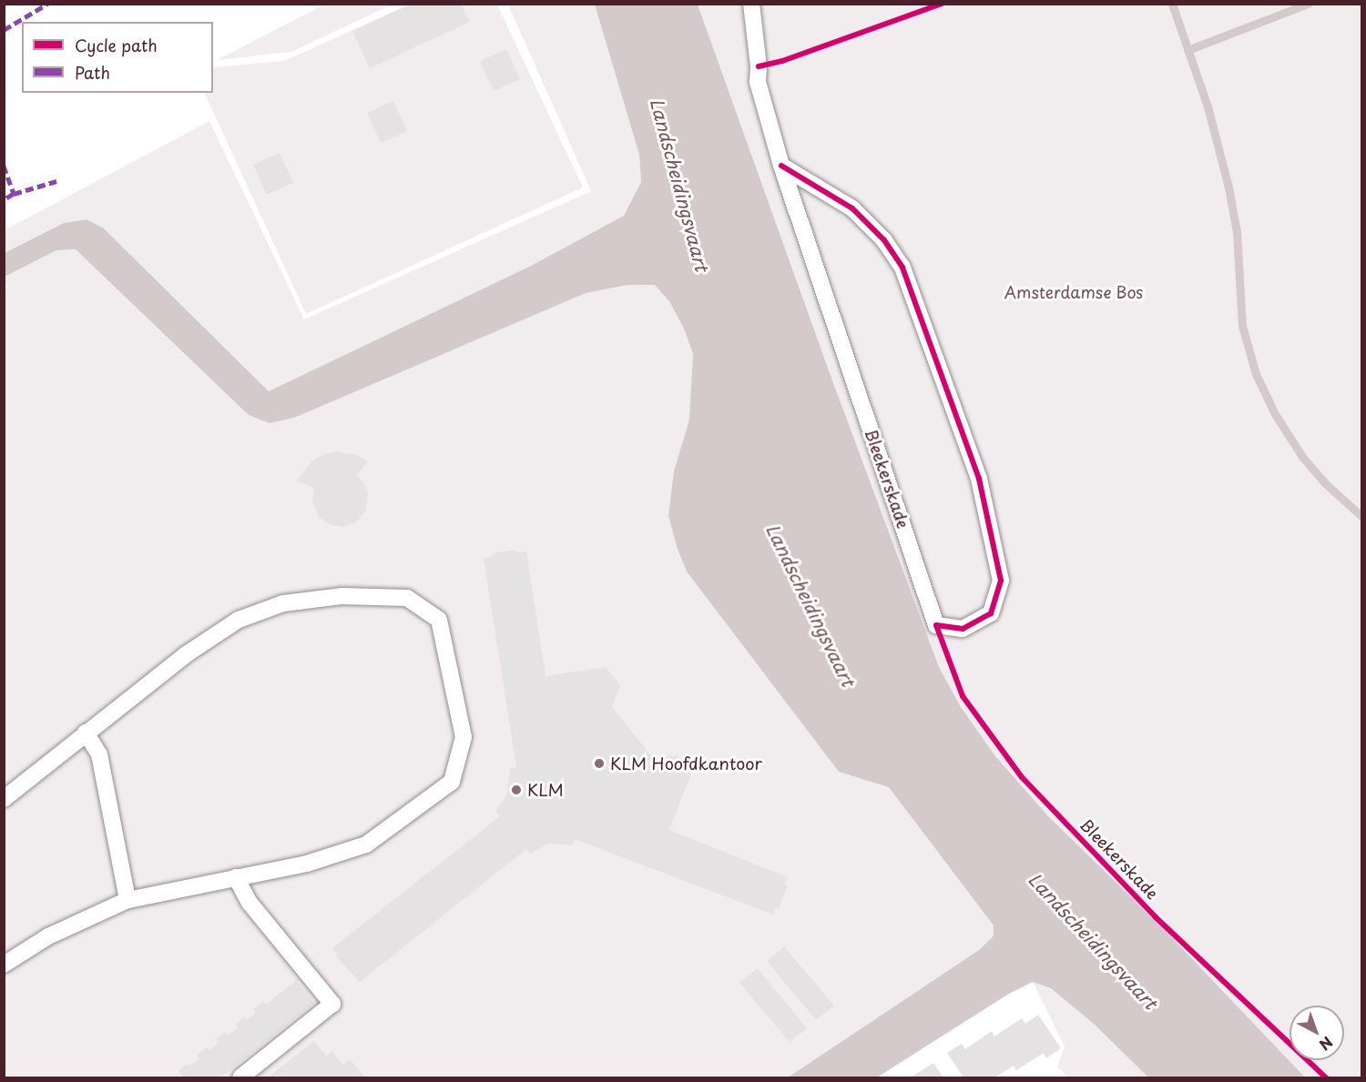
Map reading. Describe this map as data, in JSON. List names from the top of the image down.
{
  "streets": {
    "lane": ["Bleekerskade"]
  },
  "water": ["Landscheidingsvaart"],
  "parks": ["Amsterdamse Bos"],
  "places": ["KLM Hoofdkantoor", "KLM"],
  "legend": ["Cycle path", "Path"],
  "north": "bottom right"
}
